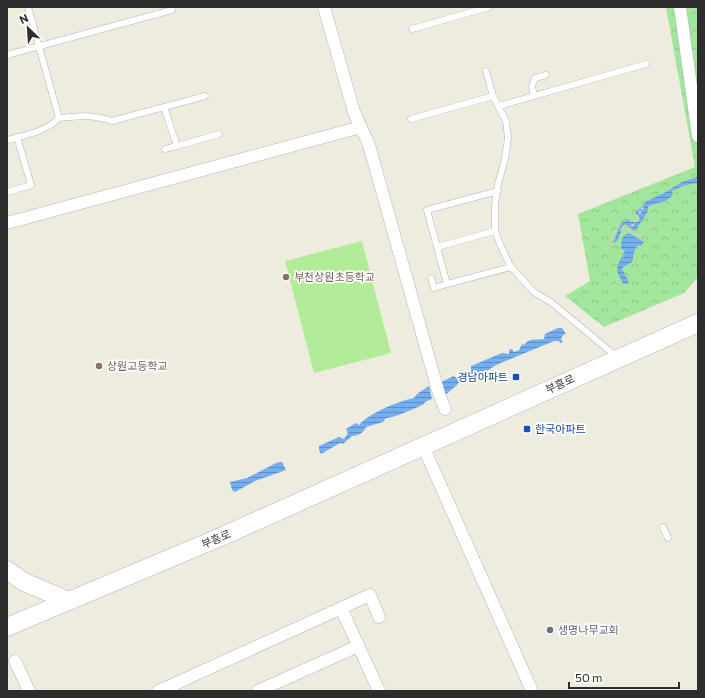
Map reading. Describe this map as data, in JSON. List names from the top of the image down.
{
  "streets": {
    "street": ["부흥로"]
  },
  "places": {
    "other": ["부천상원초등학교", "상원고등학교", "생명나무교회"],
    "transit": ["경남아파트", "한국아파트"]
  },
  "scale_bar": "50 m",
  "north": "top left"
}
